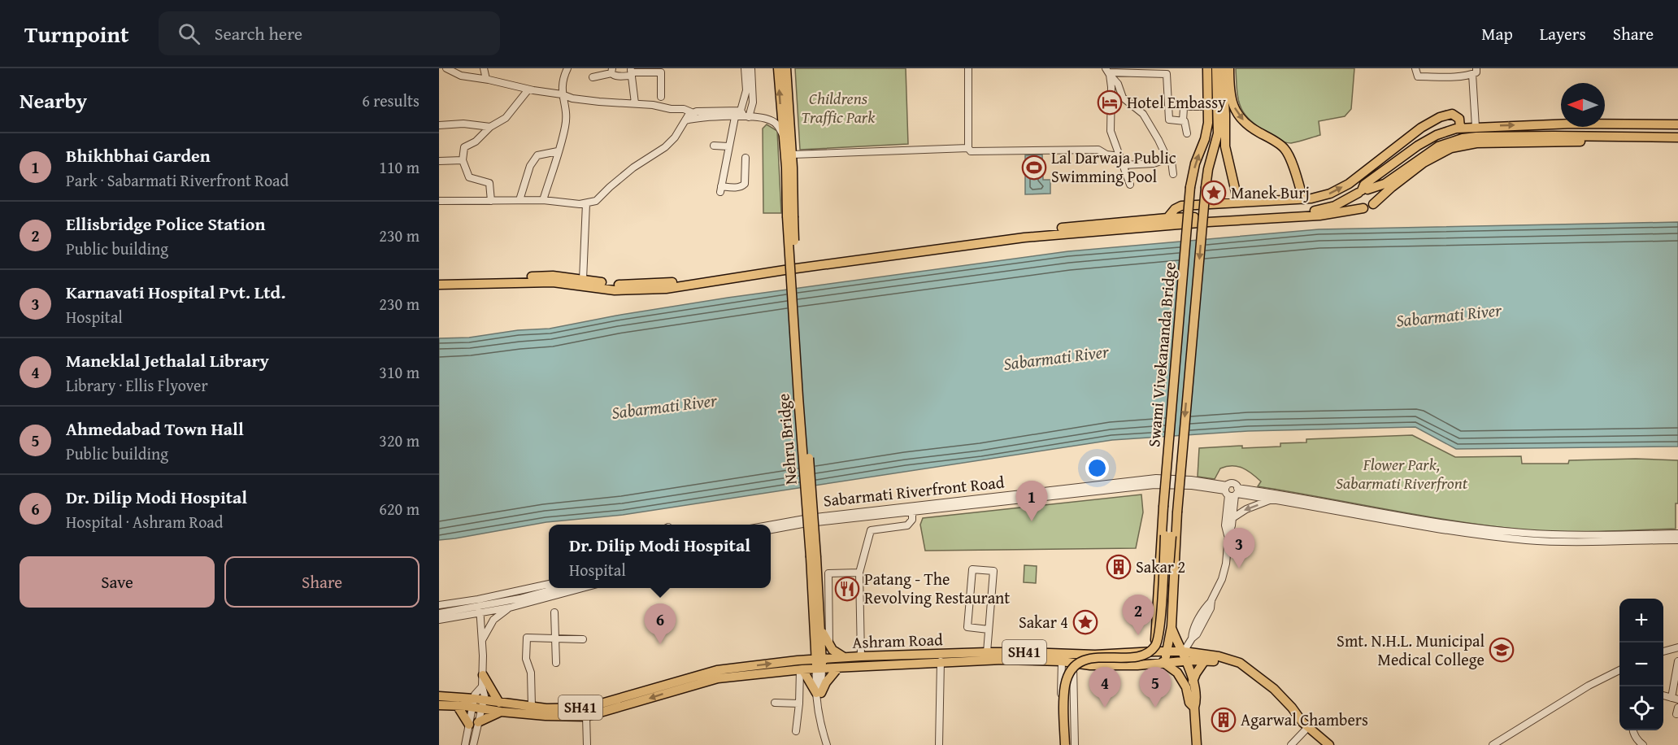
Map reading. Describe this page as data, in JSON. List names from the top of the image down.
{
  "streets": {
    "main road": [
      "Swami Vivekananda Bridge",
      "Nehru Bridge",
      "Ashram Road",
      "SH41"
    ],
    "street": ["Sabarmati Riverfront Road"]
  },
  "crossings": [
    ["Nehru Bridge", "Ashram Road"]
  ],
  "water": ["Sabarmati River"],
  "parks": ["Childrens Traffic Park", "Flower Park, Sabarmati Riverfront"],
  "places": {
    "hotel": ["Hotel Embassy"],
    "sports": ["Lal Darwaja Public Swimming Pool"],
    "place": ["Manek Burj", "Sakar 4"],
    "building": ["Sakar 2", "Agarwal Chambers"],
    "restaurant": ["Patang - The Revolving Restaurant"],
    "school or university": ["Smt. N.H.L. Municipal Medical College"]
  },
  "north": "left",
  "page": {
    "header": "Turnpoint",
    "search": "Search here",
    "nav": ["Map", "Layers", "Share"],
    "heading": ["Nearby", "6 results"],
    "list": [
      {
        "mark": "1",
        "name": "Bhikhbhai Garden",
        "note": "Park · Sabarmati Riverfront Road",
        "value": "110 m"
      },
      {
        "mark": "2",
        "name": "Ellisbridge Police Station",
        "note": "Public building",
        "value": "230 m"
      },
      {
        "mark": "3",
        "name": "Karnavati Hospital Pvt. Ltd.",
        "note": "Hospital",
        "value": "230 m"
      },
      {
        "mark": "4",
        "name": "Maneklal Jethalal Library",
        "note": "Library · Ellis Flyover",
        "value": "310 m"
      },
      {
        "mark": "5",
        "name": "Ahmedabad Town Hall",
        "note": "Public building",
        "value": "320 m"
      },
      {
        "mark": "6",
        "name": "Dr. Dilip Modi Hospital",
        "note": "Hospital · Ashram Road",
        "value": "620 m"
      }
    ],
    "pins": [
      "1",
      "3",
      "2",
      "6",
      "4",
      "5"
    ],
    "popup": ["Dr. Dilip Modi Hospital", "Hospital"],
    "buttons": ["Save", "Share"],
    "map_buttons": ["+", "−"]
  }
}
